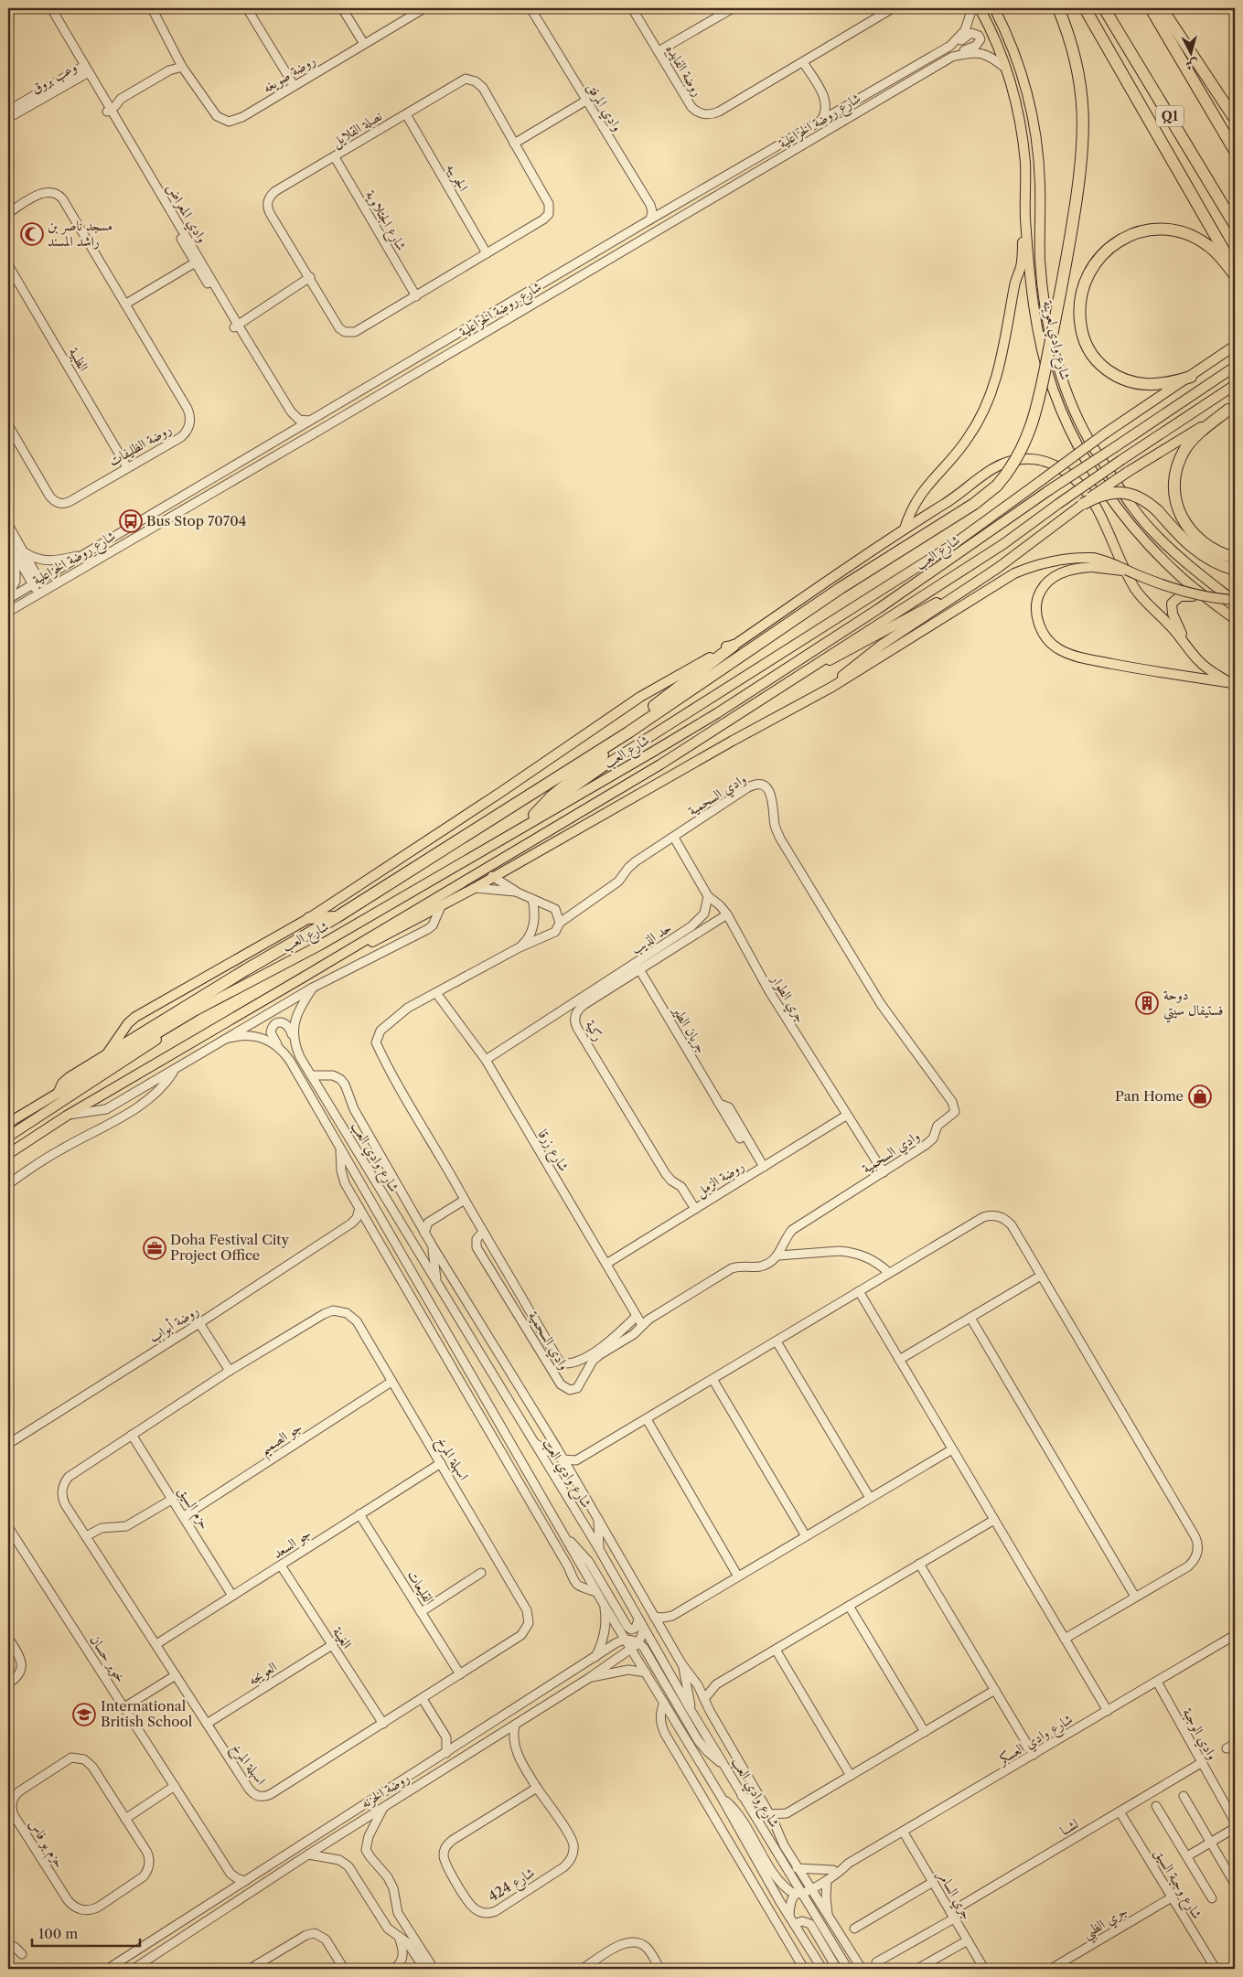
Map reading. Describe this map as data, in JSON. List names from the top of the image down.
{
  "streets": {
    "highway": ["Q1"],
    "main road": ["شارع وادي لعوينة", "شارع العب"],
    "street": [
      "روضة الفايده",
      "روضة صويغه",
      "وعب بروق",
      "وادي المرفق",
      "شارع روضة الخزاعلية",
      "نصلة القلايل",
      "الجريبه",
      "وادي المعراض",
      "شارع الجتلاوية",
      "الظبية",
      "روضة الظليفات",
      "وادي السحمية",
      "حد الذيب",
      "جري الطوار",
      "جريان الطير",
      "ركية",
      "شارع زرقا",
      "شارع وادي العب",
      "روضة الزمل",
      "روضة أبواب",
      "جو الصميم",
      "اسهلة المرخ",
      "حزم السيق",
      "جو السعد",
      "القليعات",
      "الغينة",
      "خوير حسان",
      "العويجه",
      "وادي الوجبة",
      "شارع وادي العسكر",
      "روضة الخزنه",
      "لشــا",
      "حزم بو فاس",
      "شارع وجبة السيق",
      "شارع 424",
      "جري السامر",
      "جري الظبي"
    ]
  },
  "crossings": [
    ["وعب بروق", "وادي المعراض"],
    ["وادي المرفق", "شارع روضة الخزاعلية"],
    ["شارع روضة الخزاعلية", "وادي المعراض"],
    ["شارع روضة الخزاعلية", "شارع وادي لعوينة"],
    ["نصلة القلايل", "الجريبه"],
    ["نصلة القلايل", "شارع الجتلاوية"],
    ["الظبية", "روضة الظليفات"],
    ["شارع العب", "شارع وادي العب"],
    ["وادي السحمية", "جري الطوار"],
    ["وادي السحمية", "شارع زرقا"],
    ["حد الذيب", "جري الطوار"],
    ["حد الذيب", "ركية"],
    ["حد الذيب", "شارع زرقا"],
    ["جري الطوار", "ركية"],
    ["جري الطوار", "روضة الزمل"],
    ["جريان الطير", "ركية"],
    ["جريان الطير", "روضة الزمل"],
    ["ركية", "روضة الزمل"],
    ["شارع زرقا", "روضة الزمل"],
    ["شارع وادي العب", "روضة أبواب"],
    ["شارع وادي العب", "شارع وادي العسكر"],
    ["شارع وادي العب", "روضة الخزنه"],
    ["جو الصميم", "اسهلة المرخ"],
    ["جو الصميم", "حزم السيق"],
    ["اسهلة المرخ", "حزم السيق"],
    ["اسهلة المرخ", "جو السعد"],
    ["اسهلة المرخ", "القليعات"],
    ["اسهلة المرخ", "الغينة"],
    ["اسهلة المرخ", "العويجه"],
    ["حزم السيق", "جو السعد"],
    ["جو السعد", "القليعات"],
    ["جو السعد", "الغينة"],
    ["الغينة", "العويجه"],
    ["وادي الوجبة", "شارع وادي العسكر"],
    ["وادي الوجبة", "لشــا"],
    ["شارع وادي العسكر", "جري السامر"],
    ["روضة الخزنه", "شارع 424"],
    ["لشــا", "شارع وجبة السيق"],
    ["لشــا", "جري السامر"],
    ["شارع وجبة السيق", "جري الظبي"]
  ],
  "places": {
    "mosque": ["مسجد ناصر بن راشد المسند"],
    "bus stop": ["Bus Stop 70704"],
    "building": ["دوحة فستيفال سيتي"],
    "shop": ["Pan Home"],
    "office": ["Doha Festival City Project Office"],
    "school or university": ["International British School"]
  },
  "scale_bar": "100 m",
  "north": "bottom"
}
